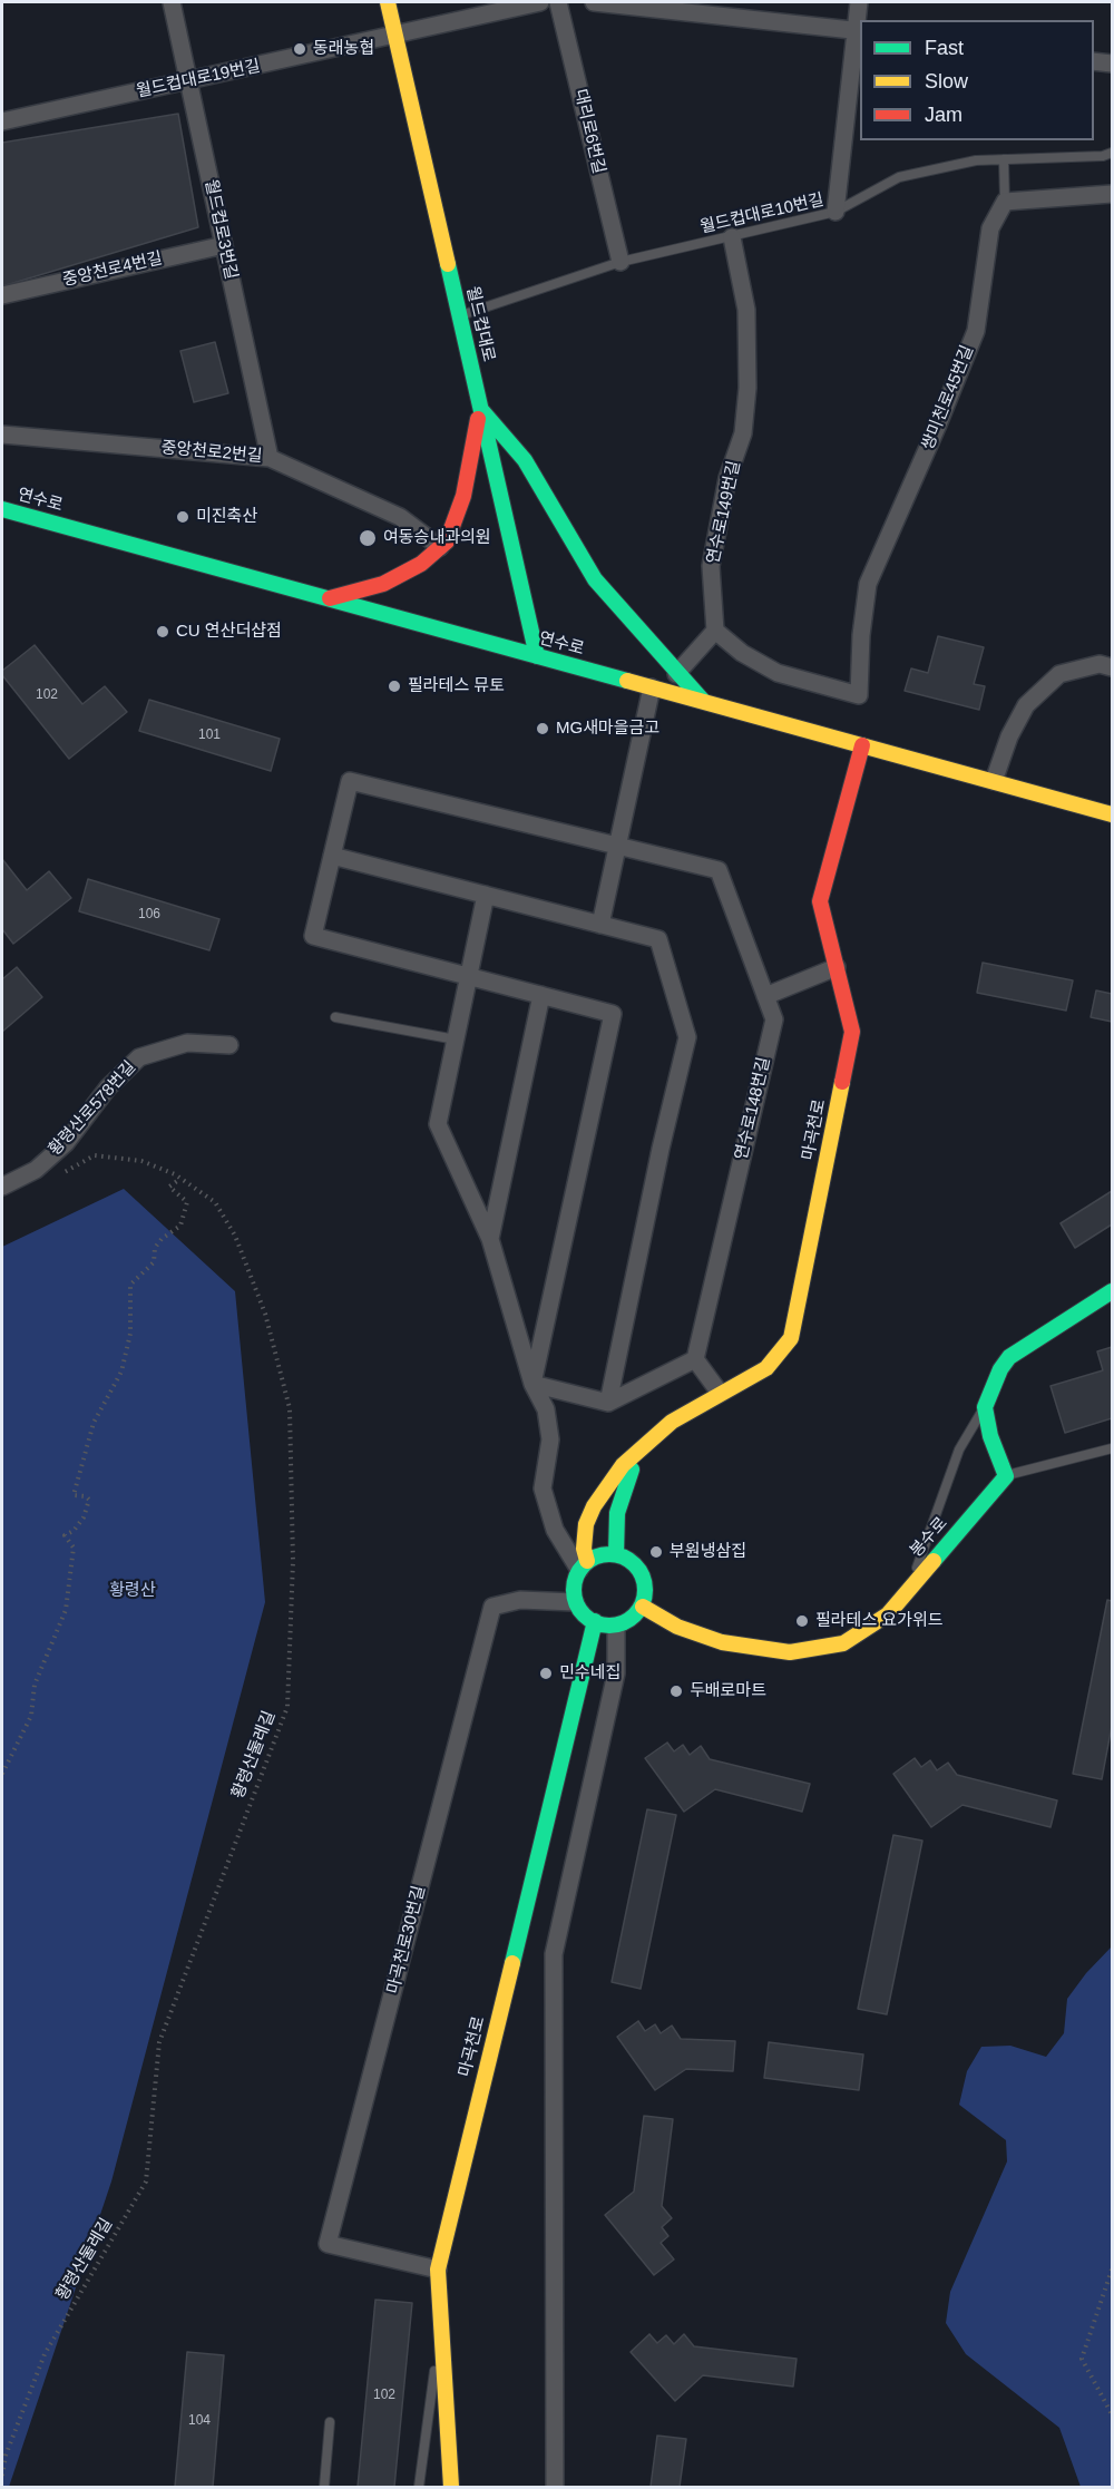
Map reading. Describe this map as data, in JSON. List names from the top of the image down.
{
  "streets": {
    "street": [
      "월드컵대로19번길",
      "대리로6번길",
      "월드컵로3번길",
      "중앙천로4번길",
      "월드컵대로",
      "쌍미천로45번길",
      "중앙천로2번길",
      "연수로",
      "연수로149번길",
      "황령산로578번길",
      "연수로148번길",
      "마곡천로",
      "봉수로",
      "마곡천로30번길"
    ],
    "lane": ["월드컵대로10번길"],
    "path": ["황령산둘레길"]
  },
  "crossings": [
    ["월드컵대로19번길", "월드컵로3번길"],
    ["월드컵대로19번길", "월드컵대로"],
    ["대리로6번길", "월드컵대로10번길"],
    ["월드컵대로10번길", "월드컵대로"],
    ["월드컵대로10번길", "연수로149번길"],
    ["월드컵로3번길", "중앙천로4번길"],
    ["월드컵로3번길", "중앙천로2번길"],
    ["월드컵대로", "연수로"],
    ["쌍미천로45번길", "연수로149번길"],
    ["연수로", "마곡천로"],
    ["마곡천로", "봉수로"],
    ["마곡천로", "마곡천로30번길"],
    ["봉수로", "마곡천로30번길"]
  ],
  "parks": ["황령산"],
  "places": [
    "동래농협",
    "미진축산",
    "여동승내과의원",
    "CU 연산더샵점",
    "필라테스 뮤토",
    "MG새마을금고",
    "부원냉삼집",
    "필라테스 요가위드",
    "민수네집",
    "두배로마트"
  ],
  "house_numbers": [
    "102",
    "101",
    "106",
    "102",
    "104"
  ],
  "legend": ["Fast", "Slow", "Jam"]
}
